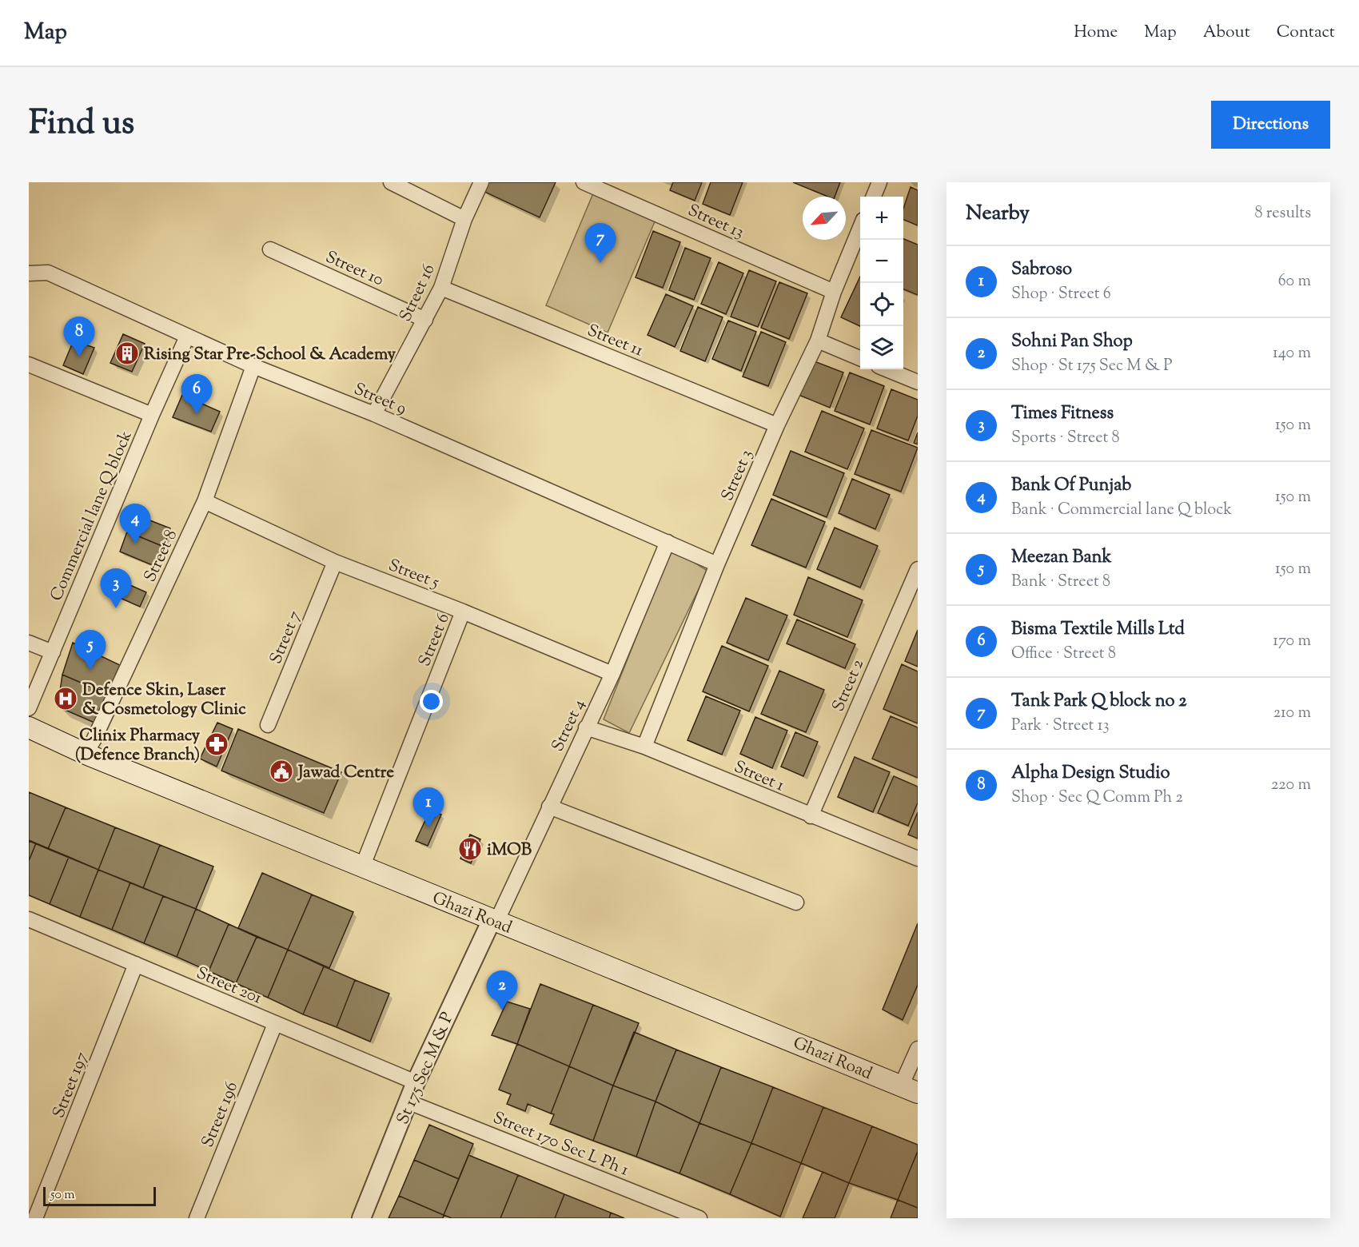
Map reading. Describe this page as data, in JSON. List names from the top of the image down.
{
  "streets": {
    "main road": ["Ghazi Road"],
    "street": [
      "Street 13",
      "Street 10",
      "Street 16",
      "Street 11",
      "Street 9",
      "Street 3",
      "Commercial lane Q block",
      "Street 8",
      "Street 5",
      "Street 7",
      "Street 6",
      "Street 2",
      "Street 4",
      "Street 1",
      "Street 201",
      "St 175 Sec M & P",
      "Street 197",
      "Street 196",
      "Street 170 Sec L Ph 1"
    ]
  },
  "crossings": [
    ["Street 13", "Street 3"],
    ["Street 10", "Street 16"],
    ["Street 16", "Street 11"],
    ["Street 16", "Street 9"],
    ["Street 11", "Street 3"],
    ["Street 9", "Street 3"],
    ["Street 9", "Commercial lane Q block"],
    ["Street 9", "Street 8"],
    ["Street 9", "Street 4"],
    ["Street 3", "Street 1"],
    ["Street 8", "Street 5"],
    ["Street 8", "Ghazi Road"],
    ["Street 5", "Street 7"],
    ["Street 5", "Street 6"],
    ["Street 5", "Street 4"],
    ["Street 6", "Ghazi Road"],
    ["Street 2", "Street 1"],
    ["Street 4", "Street 1"],
    ["Street 4", "Ghazi Road"],
    ["Street 4", "St 175 Sec M & P"],
    ["Ghazi Road", "St 175 Sec M & P"],
    ["Street 201", "St 175 Sec M & P"],
    ["Street 201", "Street 197"],
    ["Street 201", "Street 196"],
    ["St 175 Sec M & P", "Street 170 Sec L Ph 1"]
  ],
  "places": {
    "building": ["Rising Star Pre-School & Academy"],
    "hospital": ["Defence Skin, Laser & Cosmetology Clinic"],
    "pharmacy": ["Clinix Pharmacy (Defence Branch)"],
    "public building": ["Jawad Centre"],
    "restaurant": ["iMOB"]
  },
  "scale_bar": "50 m",
  "north": "bottom left",
  "page": {
    "header": "Map",
    "nav": [
      "Home",
      "Map",
      "About",
      "Contact"
    ],
    "title": "Find us",
    "buttons": "Directions",
    "heading": ["Nearby", "8 results"],
    "map_buttons": ["+", "−"],
    "pins": [
      "7",
      "8",
      "6",
      "4",
      "3",
      "5",
      "1",
      "2"
    ],
    "list": [
      {
        "mark": "1",
        "name": "Sabroso",
        "note": "Shop · Street 6",
        "value": "60 m"
      },
      {
        "mark": "2",
        "name": "Sohni Pan Shop",
        "note": "Shop · St 175 Sec M & P",
        "value": "140 m"
      },
      {
        "mark": "3",
        "name": "Times Fitness",
        "note": "Sports · Street 8",
        "value": "150 m"
      },
      {
        "mark": "4",
        "name": "Bank Of Punjab",
        "note": "Bank · Commercial lane Q block",
        "value": "150 m"
      },
      {
        "mark": "5",
        "name": "Meezan Bank",
        "note": "Bank · Street 8",
        "value": "150 m"
      },
      {
        "mark": "6",
        "name": "Bisma Textile Mills Ltd",
        "note": "Office · Street 8",
        "value": "170 m"
      },
      {
        "mark": "7",
        "name": "Tank Park Q block no 2",
        "note": "Park · Street 13",
        "value": "210 m"
      },
      {
        "mark": "8",
        "name": "Alpha Design Studio",
        "note": "Shop · Sec Q Comm Ph 2",
        "value": "220 m"
      }
    ],
    "scale": "50 m"
  }
}
